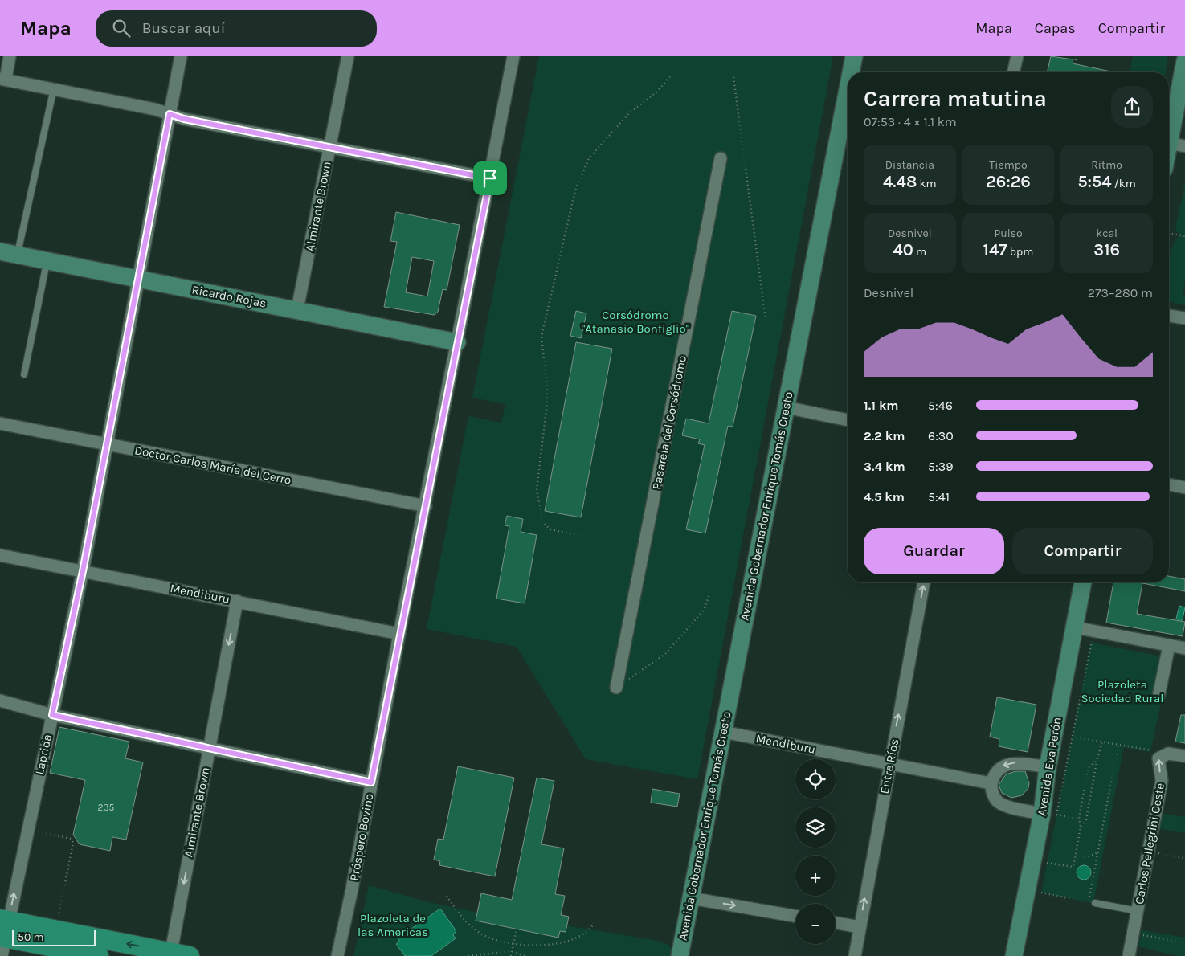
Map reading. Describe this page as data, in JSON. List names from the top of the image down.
{
  "streets": {
    "street": [
      "Almirante Brown",
      "Ricardo Rojas",
      "Pasarela del Corsódromo",
      "Doctor Carlos María del Cerro",
      "Avenida Gobernador Enrique Tomás Cresto",
      "Mendiburu",
      "Laprida",
      "Entre Ríos",
      "Avenida Eva Perón",
      "Próspero Bovino",
      "Carlos Pellegrini Oeste"
    ]
  },
  "crossings": [
    ["Almirante Brown", "Ricardo Rojas"],
    ["Almirante Brown", "Mendiburu"],
    ["Ricardo Rojas", "Laprida"],
    ["Ricardo Rojas", "Próspero Bovino"],
    ["Doctor Carlos María del Cerro", "Laprida"],
    ["Doctor Carlos María del Cerro", "Próspero Bovino"],
    ["Avenida Gobernador Enrique Tomás Cresto", "Mendiburu"],
    ["Mendiburu", "Laprida"],
    ["Mendiburu", "Entre Ríos"],
    ["Mendiburu", "Próspero Bovino"]
  ],
  "one_way": ["Almirante Brown", "Entre Ríos", "Carlos Pellegrini Oeste"],
  "parks": ["Corsódromo \"Atanasio Bonfiglio\"", "Plazoleta Sociedad Rural", "Plazoleta de las Americas"],
  "house_numbers": ["235"],
  "scale_bar": "50 m",
  "page": {
    "header": "Mapa",
    "search": "Buscar aquí",
    "nav": ["Mapa", "Capas", "Compartir"],
    "heading": ["Carrera matutina", "07:53 · 4 × 1.1 km"],
    "stats": [
      ["Distancia", "4.48 km"],
      ["Tiempo", "26:26"],
      ["Ritmo", "5:54 /km"],
      ["Desnivel", "40 m"],
      ["Pulso", "147 bpm"],
      ["kcal", "316"]
    ],
    "chart": ["Desnivel", "273–280 m"],
    "list": [
      {
        "name": "1.1 km",
        "note": "5:46"
      },
      {
        "name": "2.2 km",
        "note": "6:30"
      },
      {
        "name": "3.4 km",
        "note": "5:39"
      },
      {
        "name": "4.5 km",
        "note": "5:41"
      }
    ],
    "buttons": ["Guardar", "Compartir"],
    "map_buttons": ["+", "−"],
    "scale": "50 m"
  }
}
